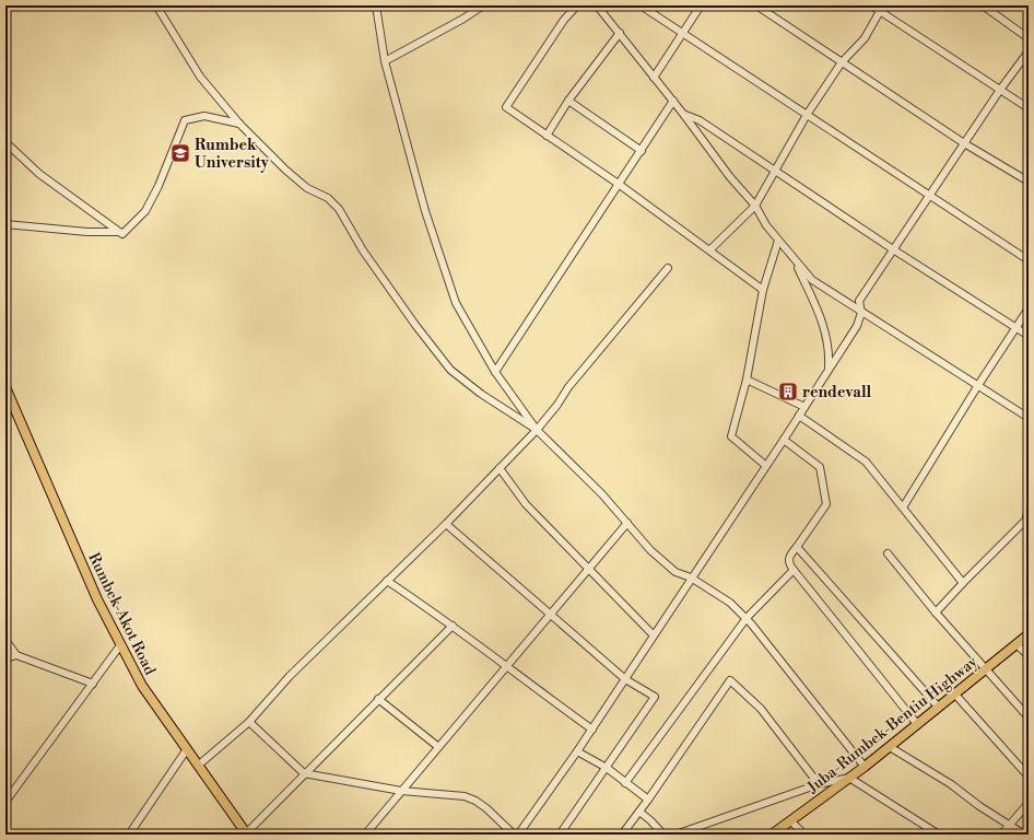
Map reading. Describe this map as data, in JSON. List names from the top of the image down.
{
  "streets": {
    "main road": ["Rumbek-Akot Road", "Juba-Rumbek-Bentiu Highway"]
  },
  "places": {
    "school or university": ["Rumbek University"],
    "building": ["rendevall"]
  }
}
